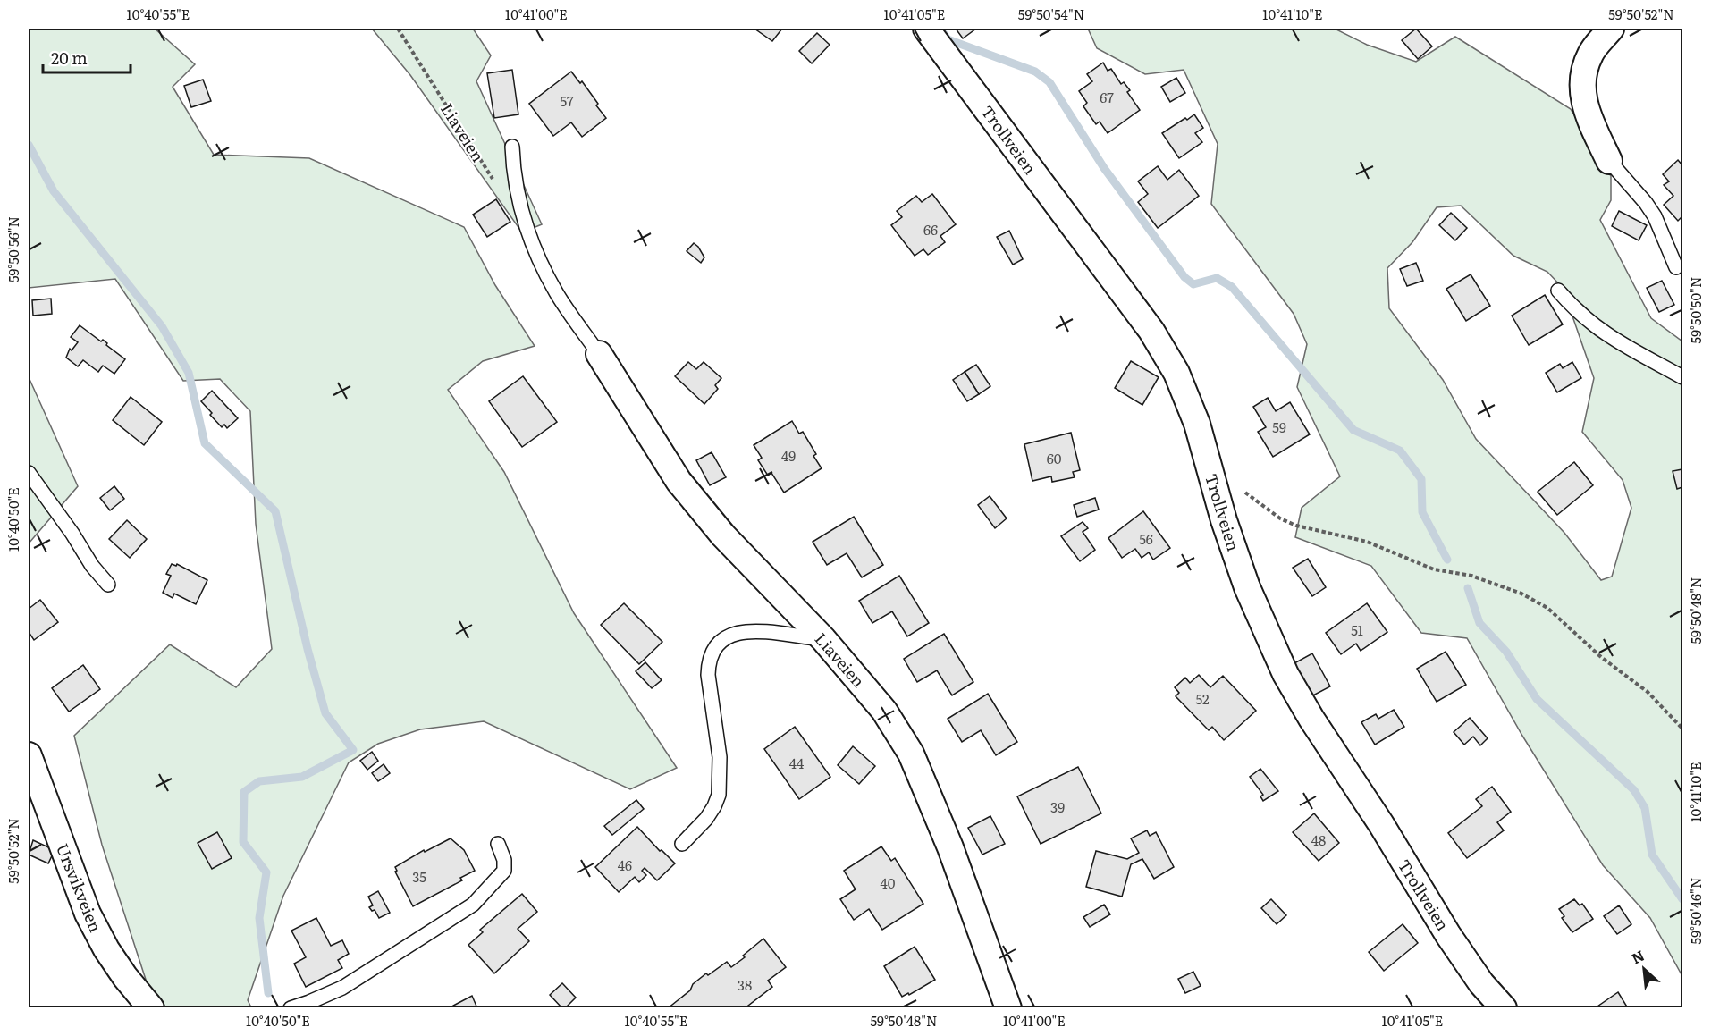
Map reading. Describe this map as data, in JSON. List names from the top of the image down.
{
  "streets": {
    "street": ["Liaveien", "Trollveien", "Ursvikveien"]
  },
  "house_numbers": [
    "67",
    "57",
    "66",
    "59",
    "49",
    "60",
    "56",
    "51",
    "52",
    "44",
    "39",
    "48",
    "46",
    "35",
    "40",
    "38"
  ],
  "scale_bar": "20 m",
  "north": "top left",
  "coordinates": [
    "10°40'55\"E",
    "10°41'00\"E",
    "10°41'05\"E",
    "59°50'54\"N",
    "10°41'10\"E",
    "59°50'52\"N",
    "59°50'56\"N",
    "59°50'50\"N",
    "10°40'50\"E",
    "59°50'48\"N",
    "59°50'46\"N"
  ]
}
